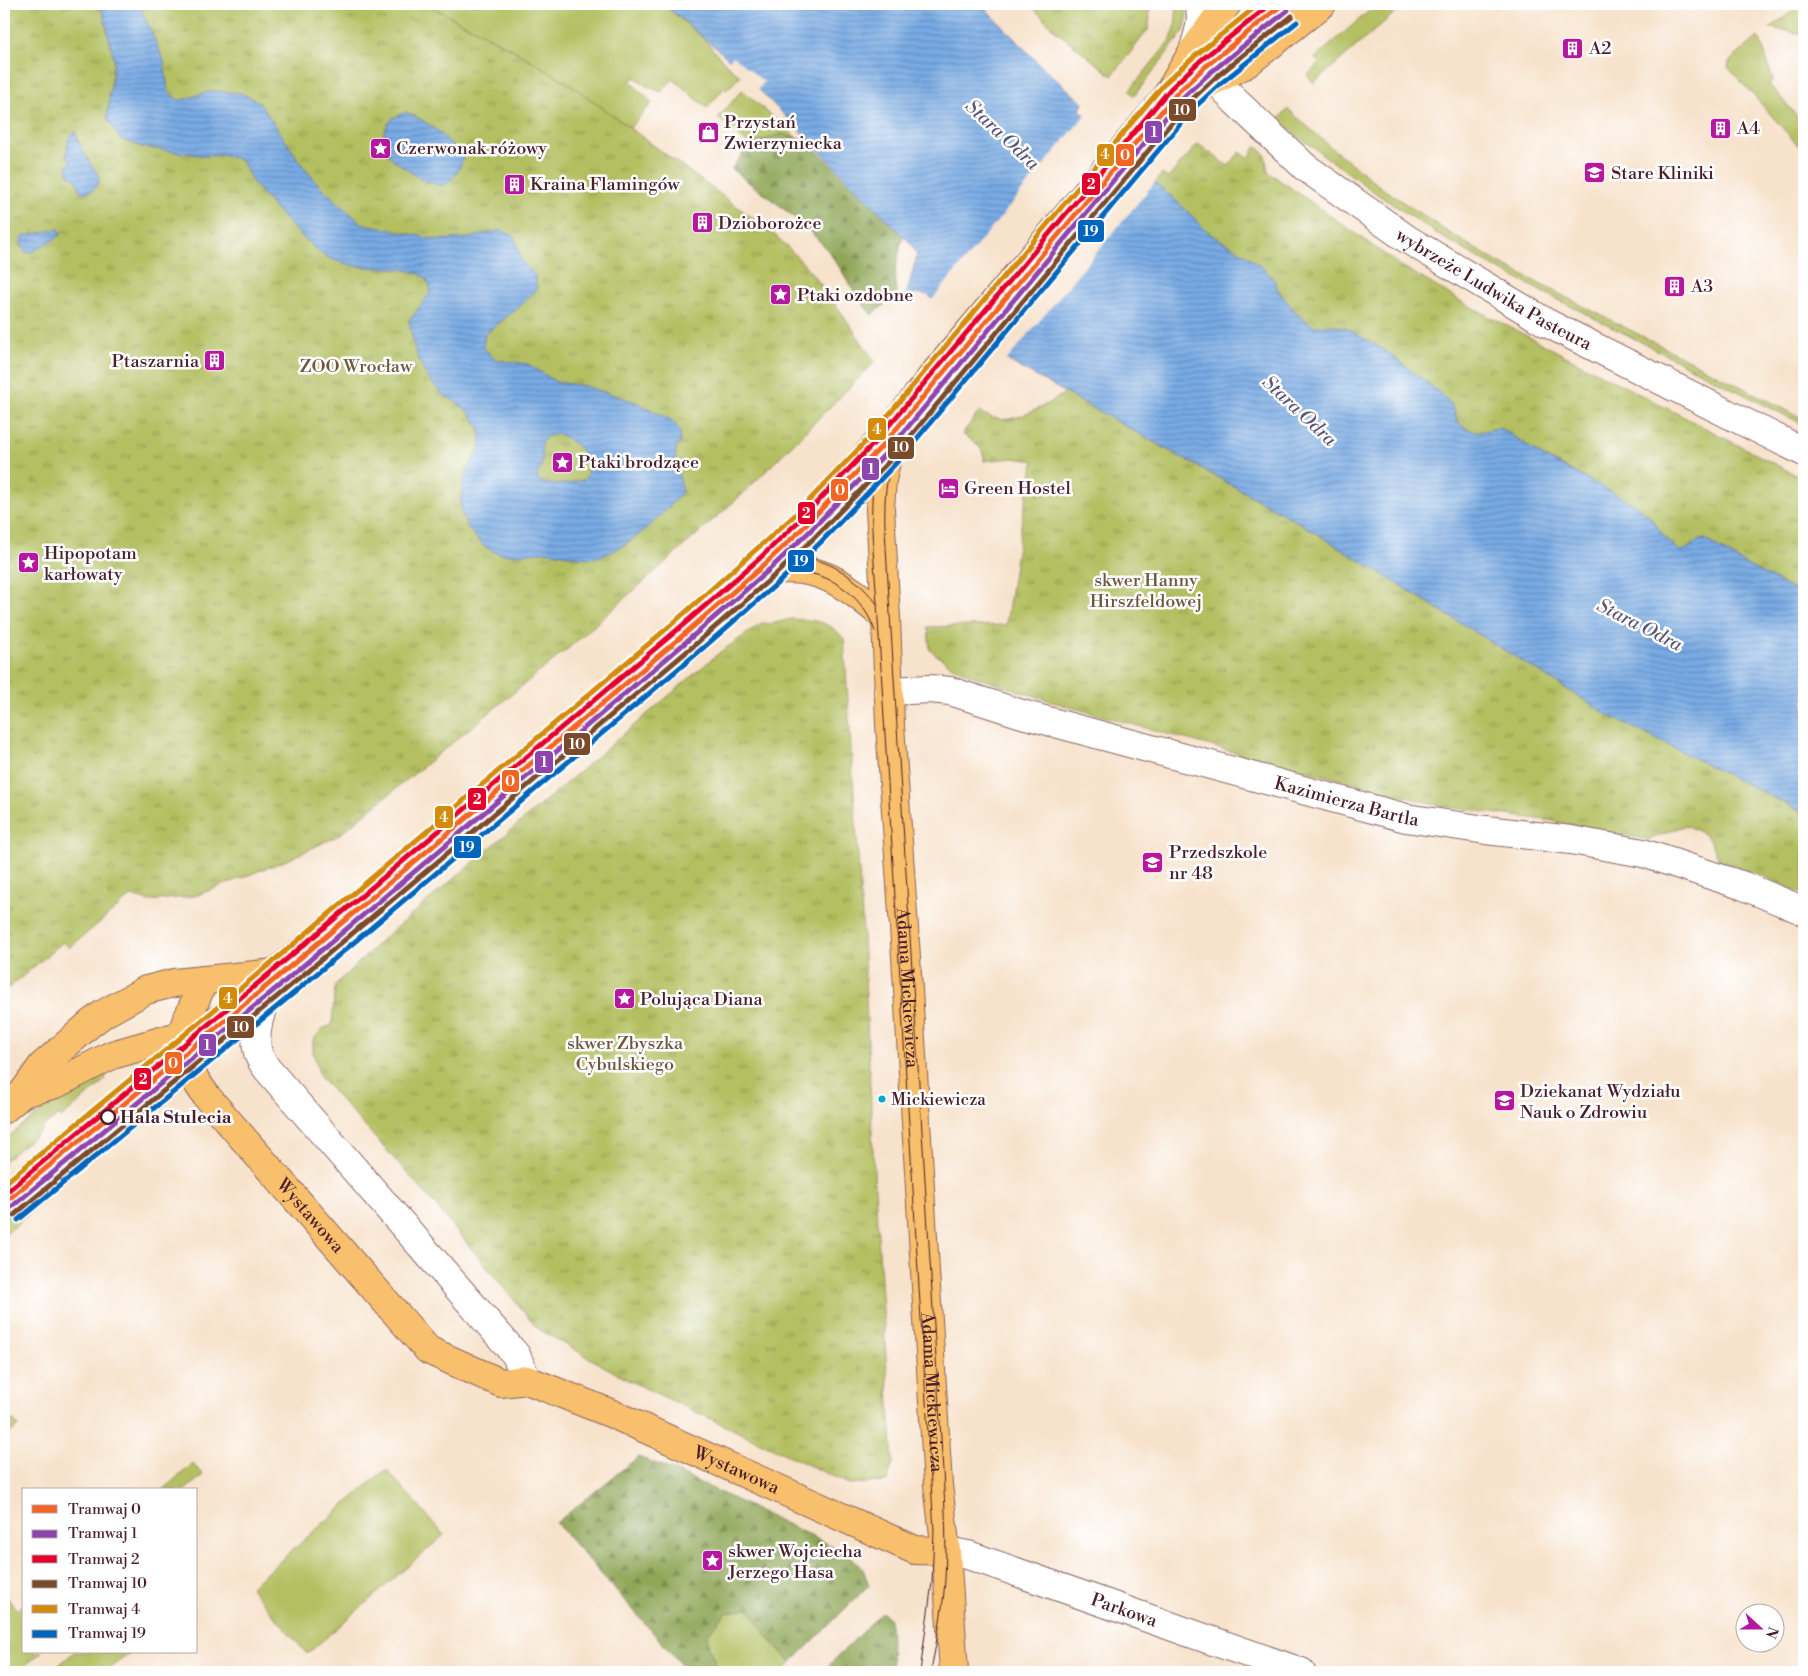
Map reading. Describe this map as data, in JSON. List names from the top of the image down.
{
  "streets": {
    "main road": ["Adama Mickiewicza", "Wystawowa"],
    "street": ["wybrzeże Ludwika Pasteura", "Kazimierza Bartla", "Parkowa"]
  },
  "crossings": [
    ["Kazimierza Bartla", "Adama Mickiewicza"],
    ["Adama Mickiewicza", "Wystawowa"],
    ["Adama Mickiewicza", "Parkowa"],
    ["Wystawowa", "Parkowa"]
  ],
  "water": ["Stara Odra"],
  "parks": ["ZOO Wrocław", "skwer Hanny Hirszfeldowej", "skwer Zbyszka Cybulskiego"],
  "places": {
    "building": [
      "A2",
      "A4",
      "Kraina Flamingów",
      "Dzioborożce",
      "A3",
      "Ptaszarnia"
    ],
    "shop": ["Przystań Zwierzyniecka"],
    "place": [
      "Czerwonak różowy",
      "Ptaki ozdobne",
      "Ptaki brodzące",
      "Hipopotam karłowaty",
      "Polująca Diana",
      "skwer Wojciecha Jerzego Hasa"
    ],
    "school or university": ["Stare Kliniki", "Przedszkole nr 48", "Dziekanat Wydziału Nauk o Zdrowiu"],
    "hotel": ["Green Hostel"],
    "other": ["Mickiewicza", "Hala Stulecia"]
  },
  "lines": [
    "tram line 0",
    "tram line 2",
    "tram line 4",
    "tram line 1",
    "tram line 10",
    "tram line 19"
  ],
  "legend": [
    "Tramwaj 0",
    "Tramwaj 1",
    "Tramwaj 2",
    "Tramwaj 10",
    "Tramwaj 4",
    "Tramwaj 19"
  ],
  "north": "right"
}
